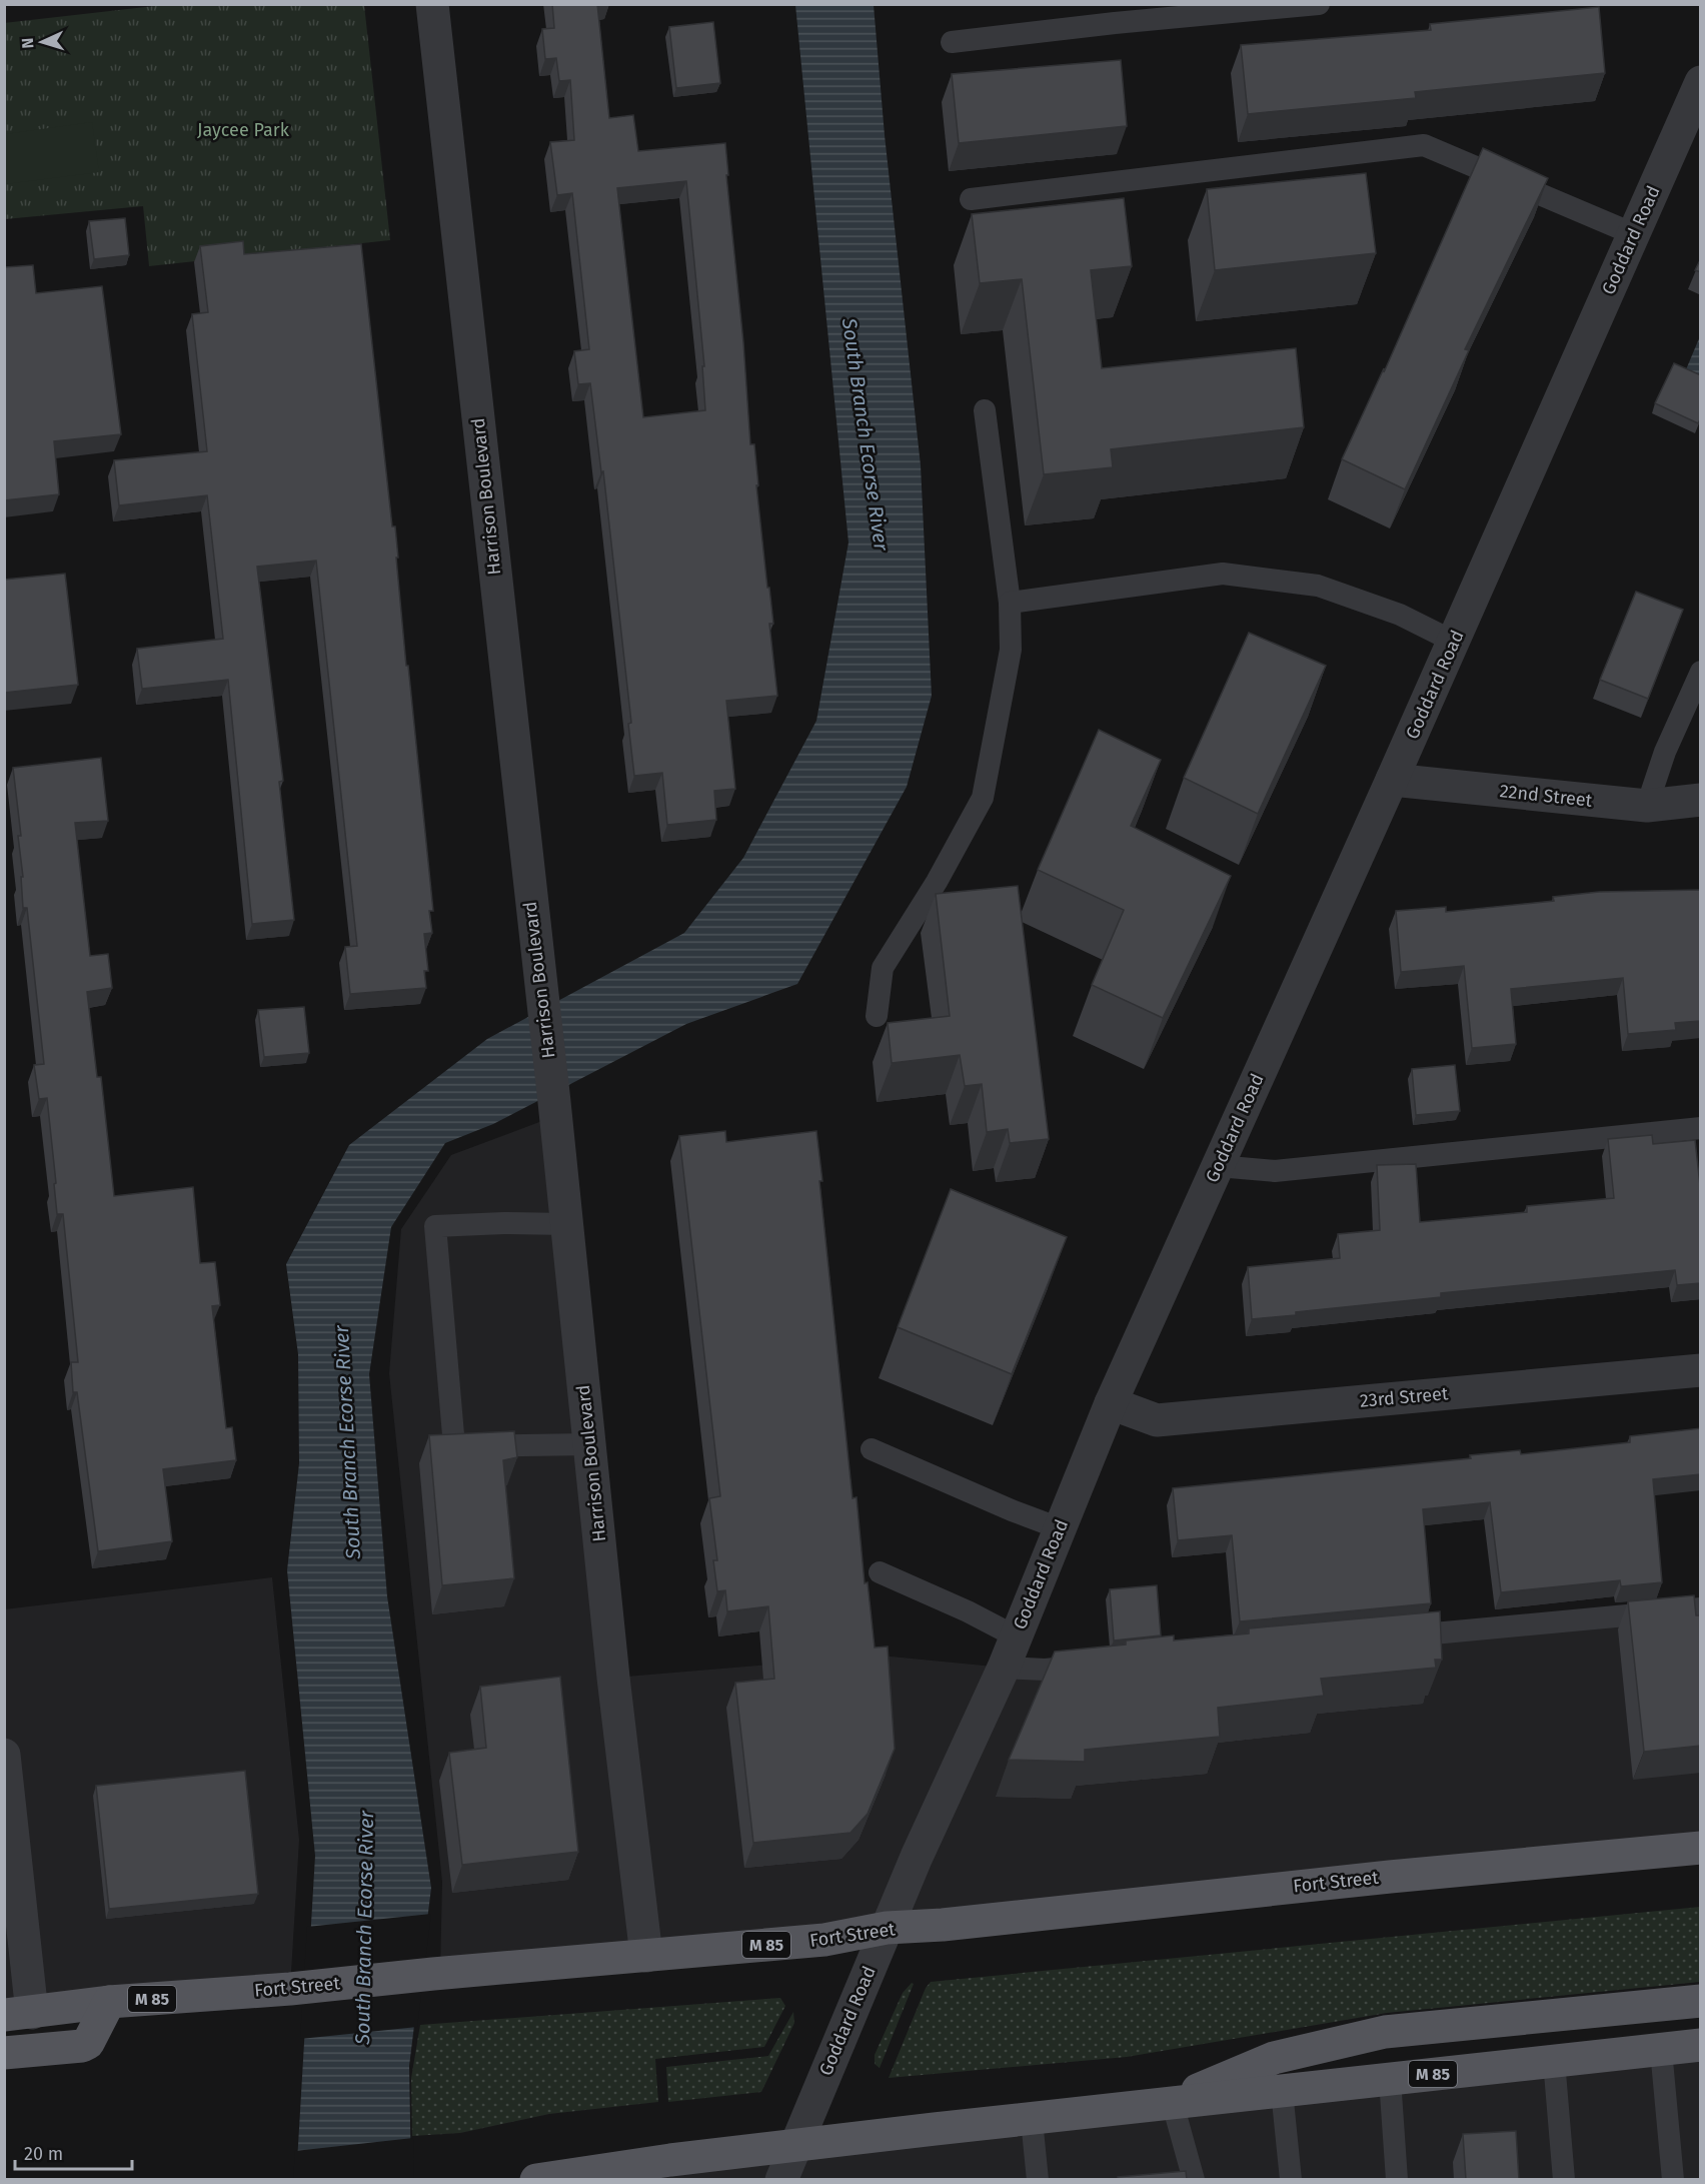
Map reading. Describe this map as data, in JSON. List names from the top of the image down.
{
  "streets": {
    "main road": ["Fort Street", "M 85"],
    "street": [
      "Goddard Road",
      "Harrison Boulevard",
      "22nd Street",
      "23rd Street"
    ]
  },
  "crossings": [
    ["Goddard Road", "22nd Street"],
    ["Goddard Road", "23rd Street"],
    ["Goddard Road", "Fort Street"],
    ["Goddard Road", "M 85"],
    ["Harrison Boulevard", "Fort Street"]
  ],
  "water": ["South Branch Ecorse River"],
  "parks": ["Jaycee Park"],
  "scale_bar": "20 m",
  "north": "left"
}
